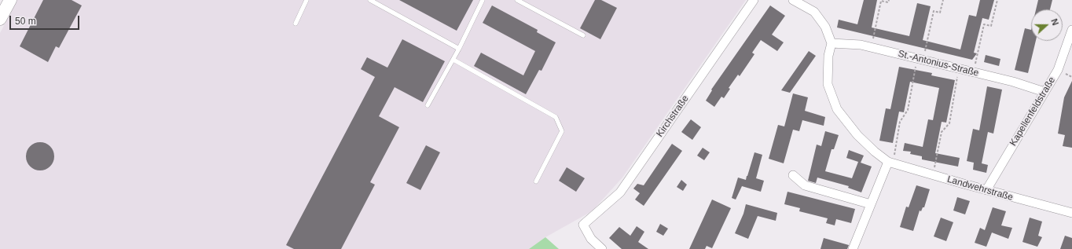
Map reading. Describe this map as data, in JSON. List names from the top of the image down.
{
  "streets": {
    "street": [
      "St.-Antonius-Straße",
      "Kapellenfeldstraße",
      "Kirchstraße",
      "Landwehrstraße"
    ]
  },
  "crossings": [
    ["St.-Antonius-Straße", "Kapellenfeldstraße"],
    ["St.-Antonius-Straße", "Landwehrstraße"],
    ["Kapellenfeldstraße", "Landwehrstraße"]
  ],
  "scale_bar": "50 m",
  "north": "right"
}
